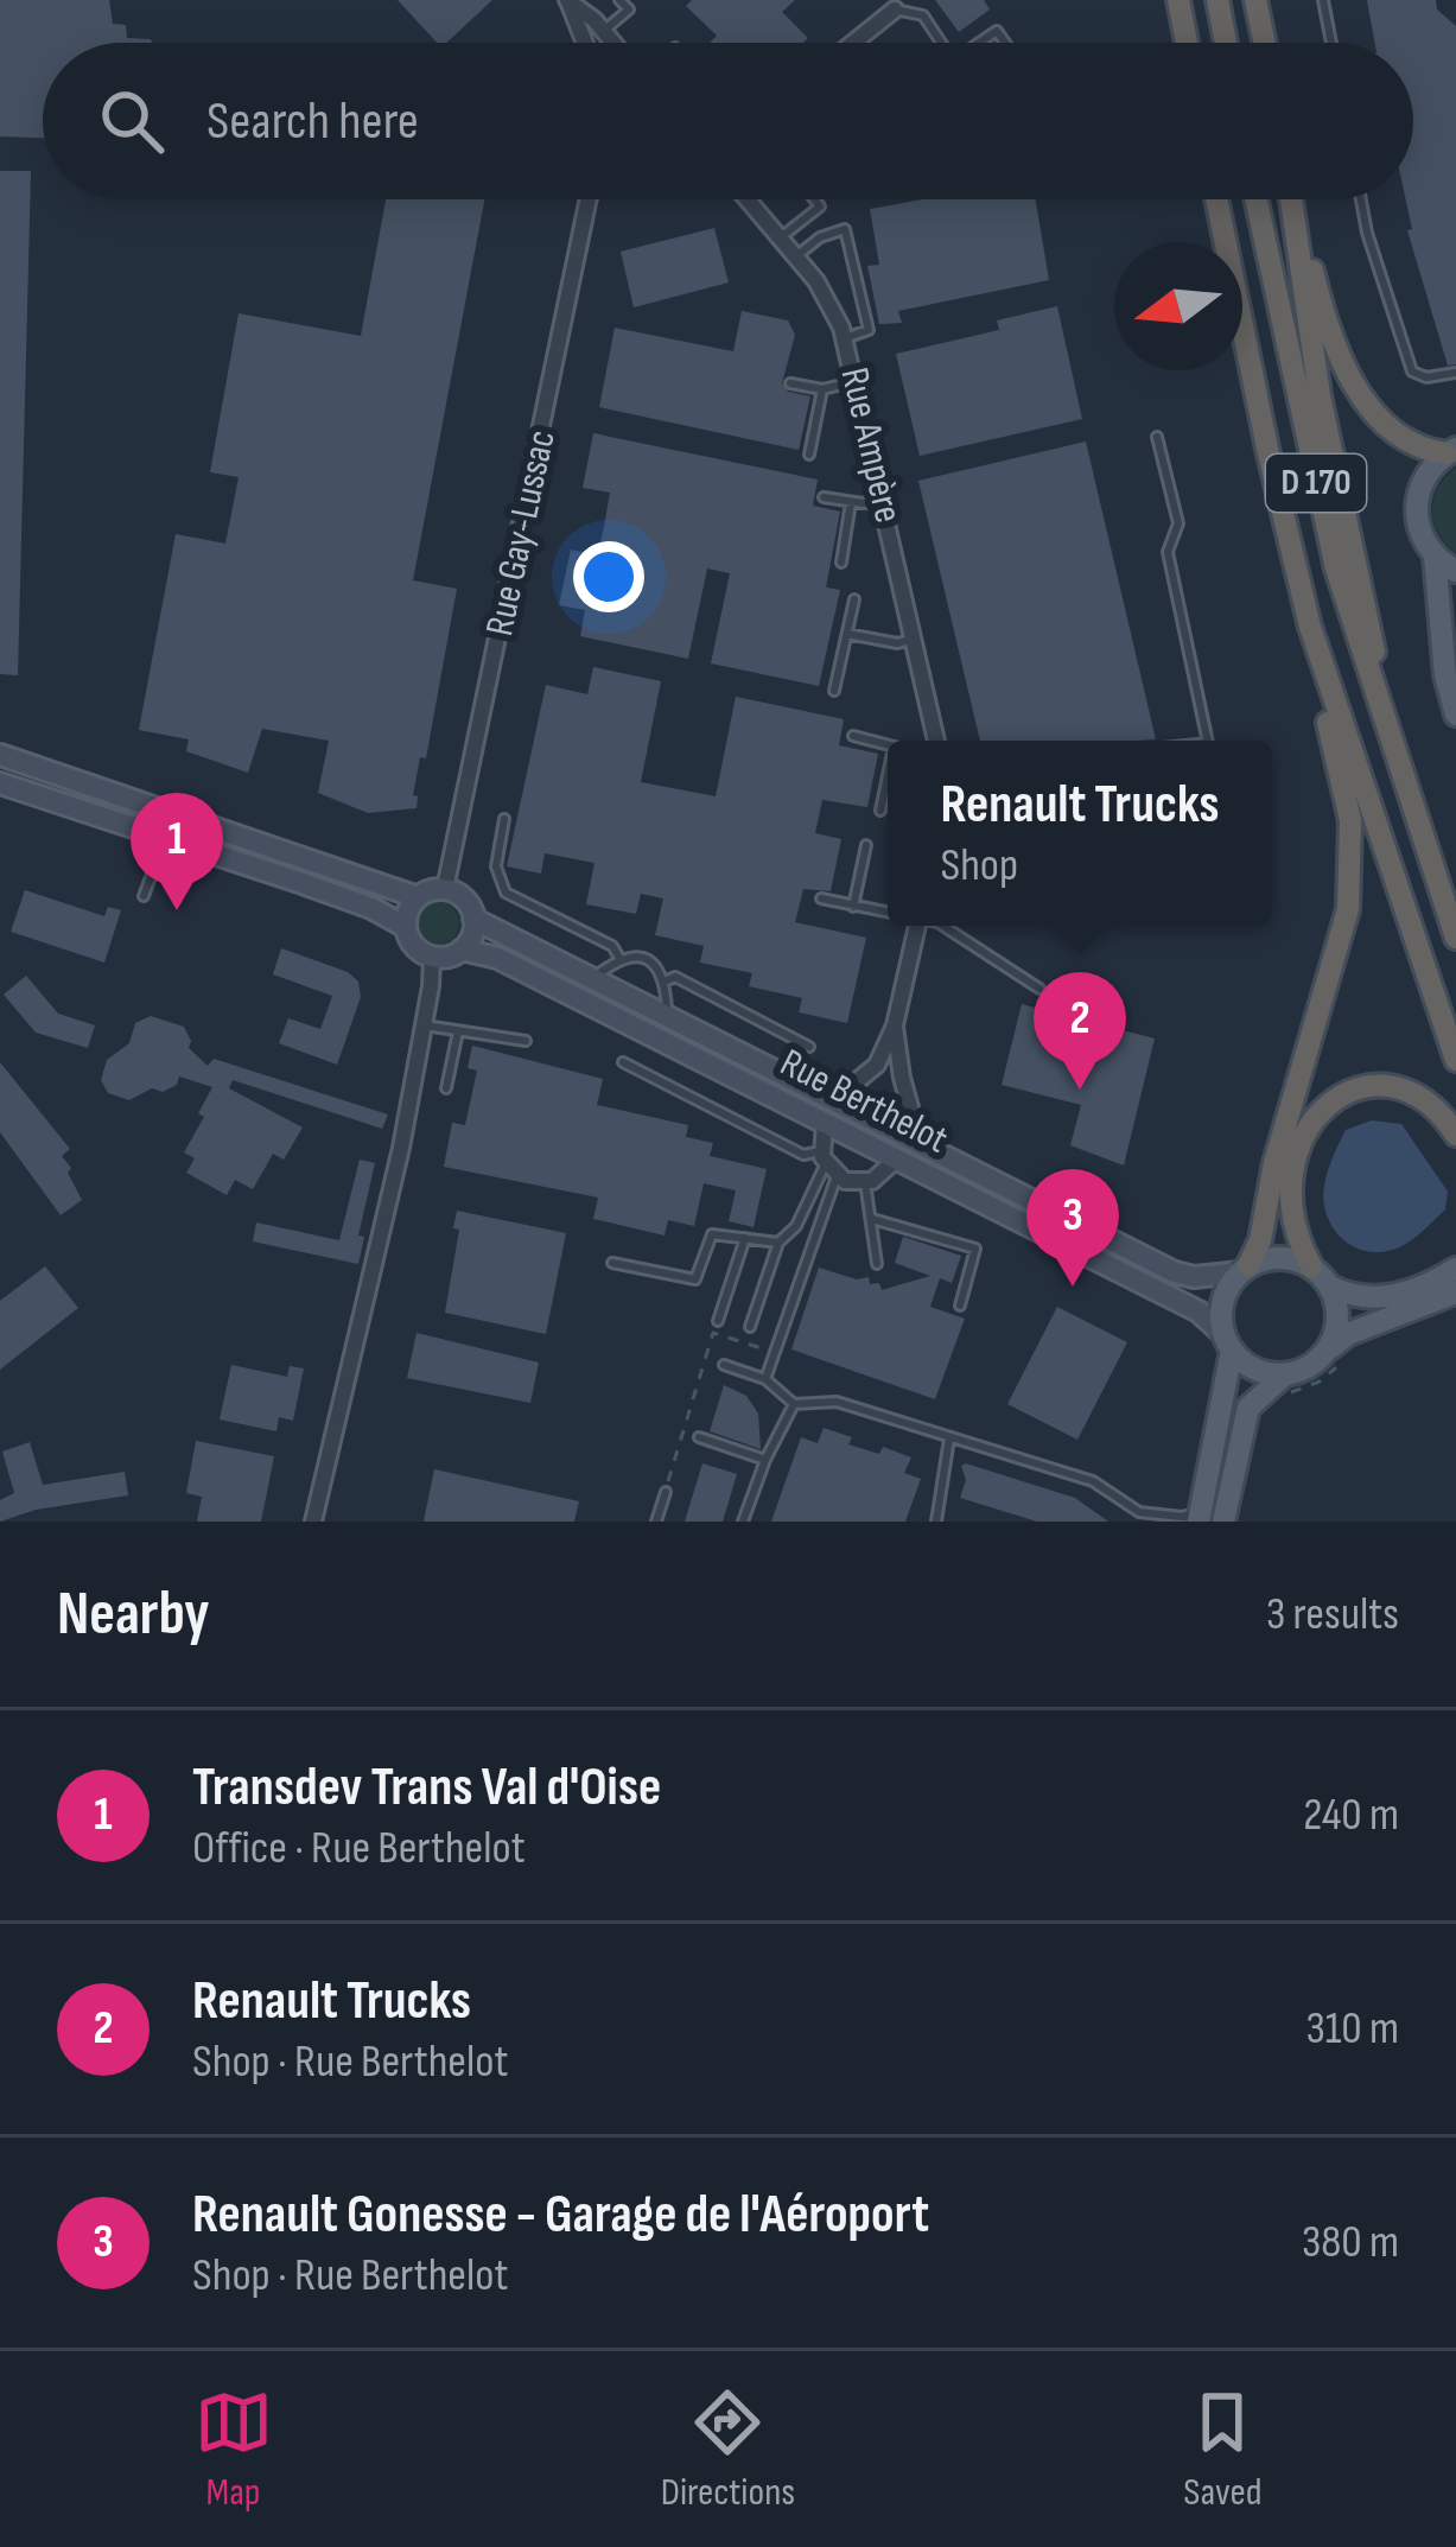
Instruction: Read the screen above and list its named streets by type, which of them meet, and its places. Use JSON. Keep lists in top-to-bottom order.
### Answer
{
  "streets": {
    "highway": ["D 170"],
    "main road": ["Rue Berthelot"],
    "street": ["Rue Ampère", "Rue Gay-Lussac"]
  },
  "crossings": [
    ["Rue Gay-Lussac", "Rue Berthelot"]
  ],
  "north": "left",
  "page": {
    "search": "Search here",
    "popup": ["Renault Trucks", "Shop"],
    "pins": ["1", "2", "3"],
    "heading": ["Nearby", "3 results"],
    "list": [
      {
        "mark": "1",
        "name": "Transdev Trans Val d'Oise",
        "note": "Office · Rue Berthelot",
        "value": "240 m"
      },
      {
        "mark": "2",
        "name": "Renault Trucks",
        "note": "Shop · Rue Berthelot",
        "value": "310 m"
      },
      {
        "mark": "3",
        "name": "Renault Gonesse - Garage de l'Aéroport",
        "note": "Shop · Rue Berthelot",
        "value": "380 m"
      }
    ],
    "nav": ["Map", "Directions", "Saved"]
  }
}
